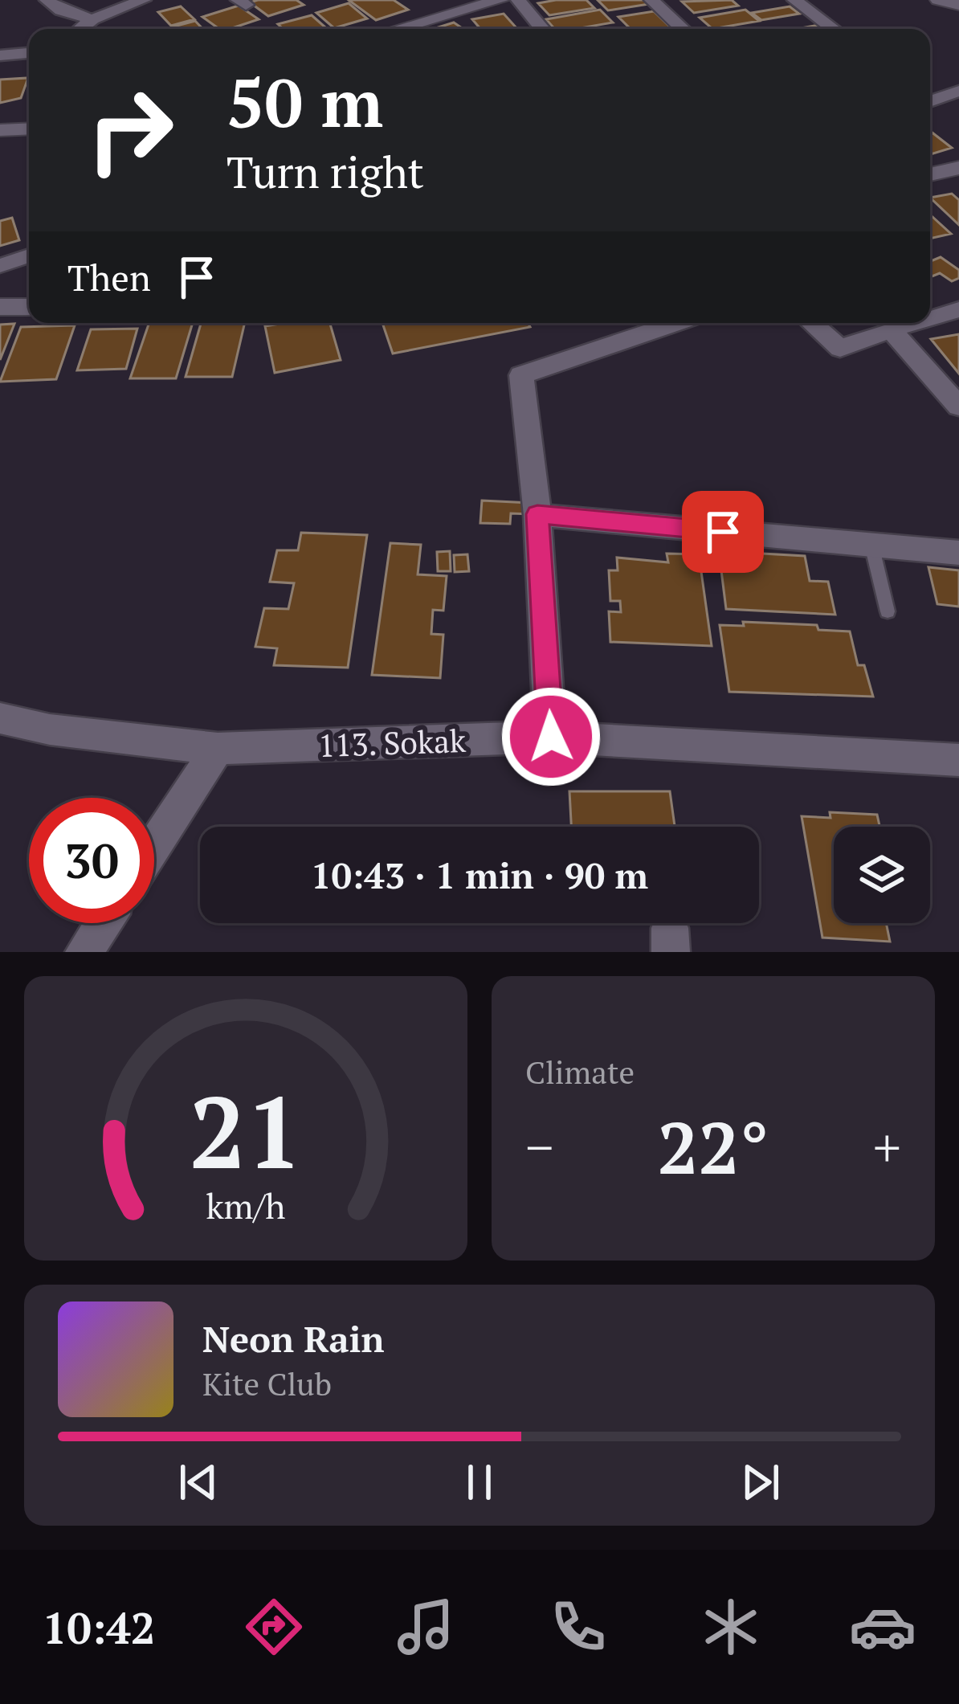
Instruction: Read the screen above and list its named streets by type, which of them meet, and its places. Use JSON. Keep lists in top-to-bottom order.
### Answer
{
  "streets": {
    "street": ["113. Sokak"]
  },
  "page": {
    "turn": ["50 m", "Turn right"],
    "then": "Then",
    "limit": "30",
    "trip": "10:43 · 1 min · 90 m",
    "tile": "Climate",
    "heat": ["−", "22°", "+"],
    "song": ["Neon Rain", "Kite Club"],
    "tabs": "10:42",
    "gauge": ["21", "km/h"]
  }
}
